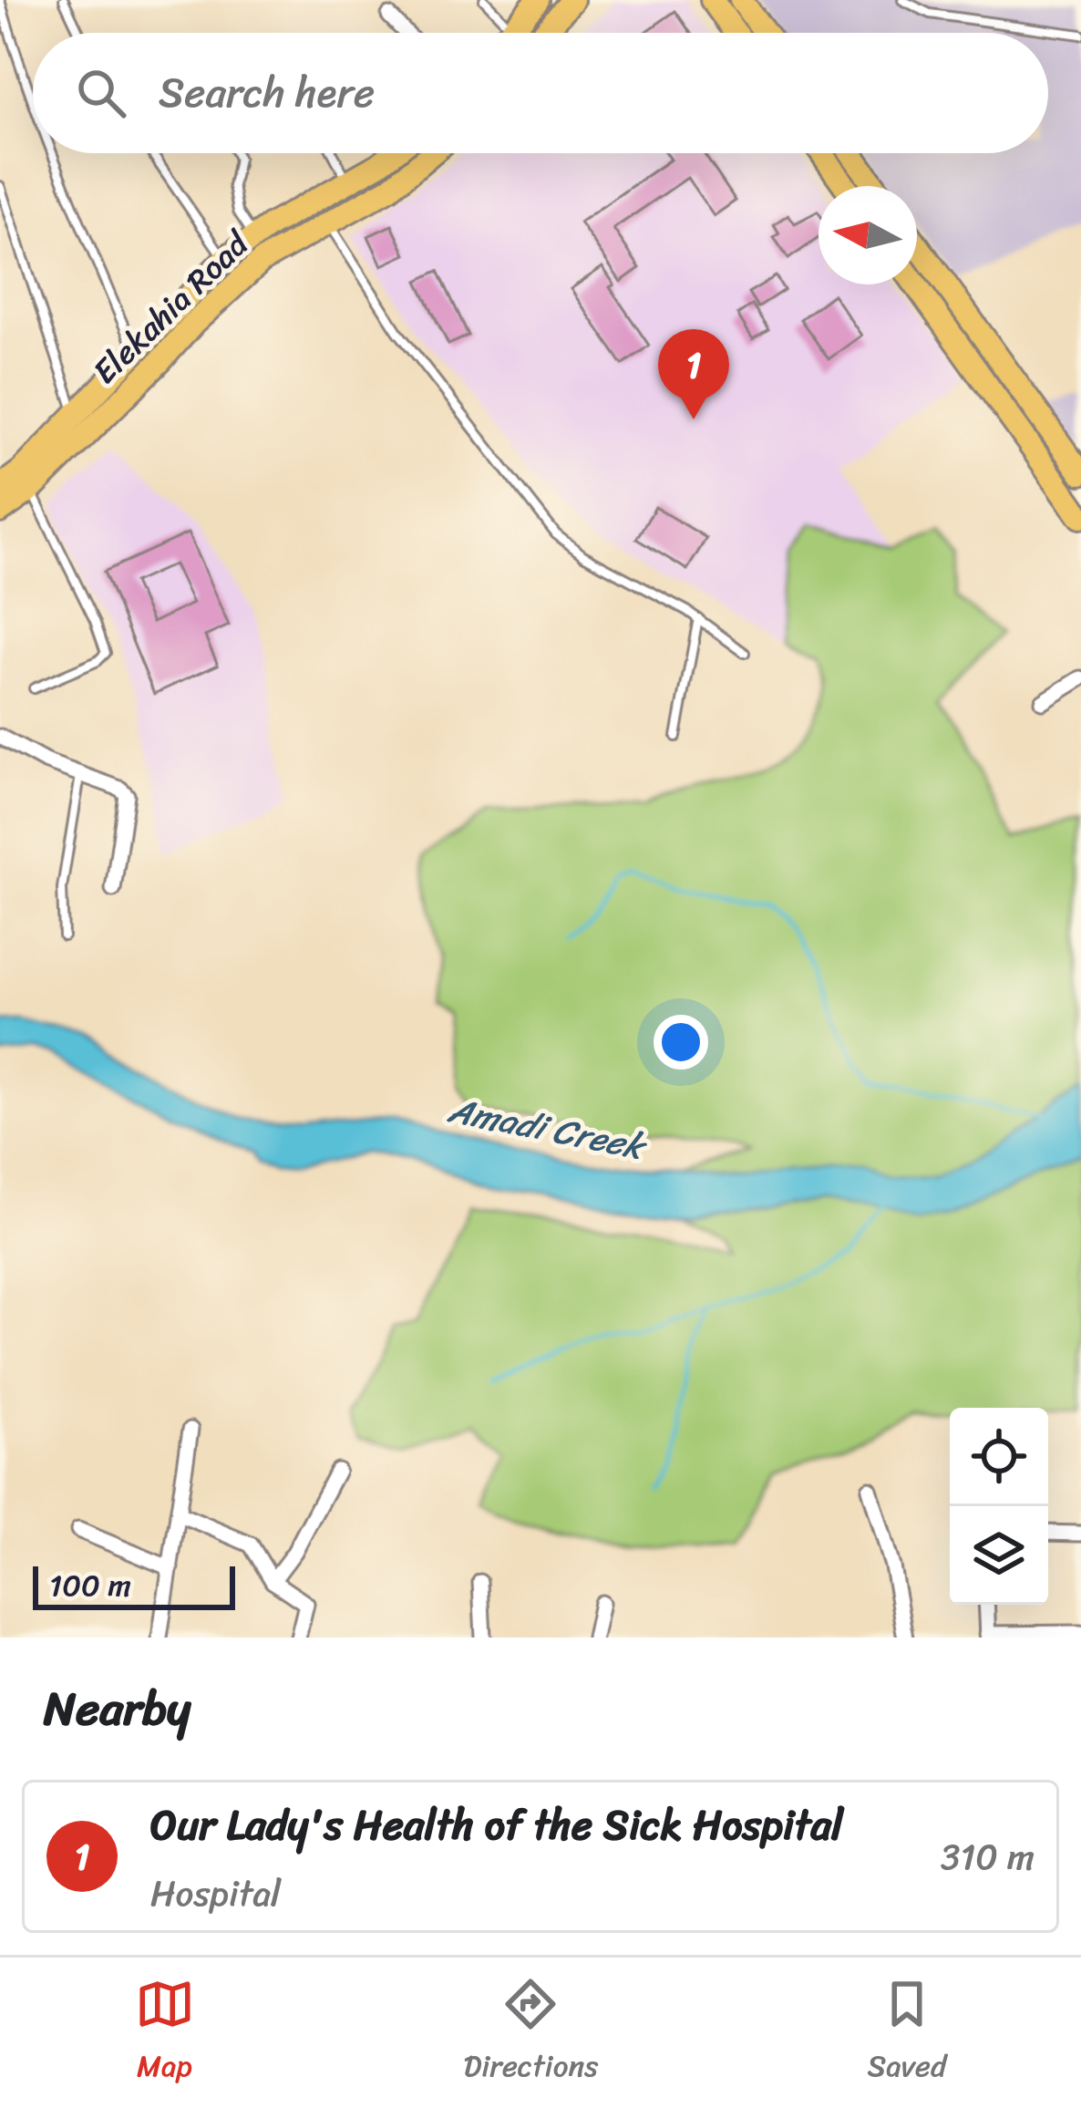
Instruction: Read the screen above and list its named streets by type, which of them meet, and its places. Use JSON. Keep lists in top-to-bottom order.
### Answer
{
  "streets": {
    "main road": ["Elekahia Road"]
  },
  "water": ["Amadi Creek"],
  "scale_bar": "100 m",
  "north": "left",
  "page": {
    "search": "Search here",
    "pins": "1",
    "scale": "100 m",
    "heading": "Nearby",
    "list": [
      {
        "mark": "1",
        "name": "Our Lady's Health of the Sick Hospital",
        "note": "Hospital",
        "value": "310 m"
      }
    ],
    "nav": ["Map", "Directions", "Saved"]
  }
}
